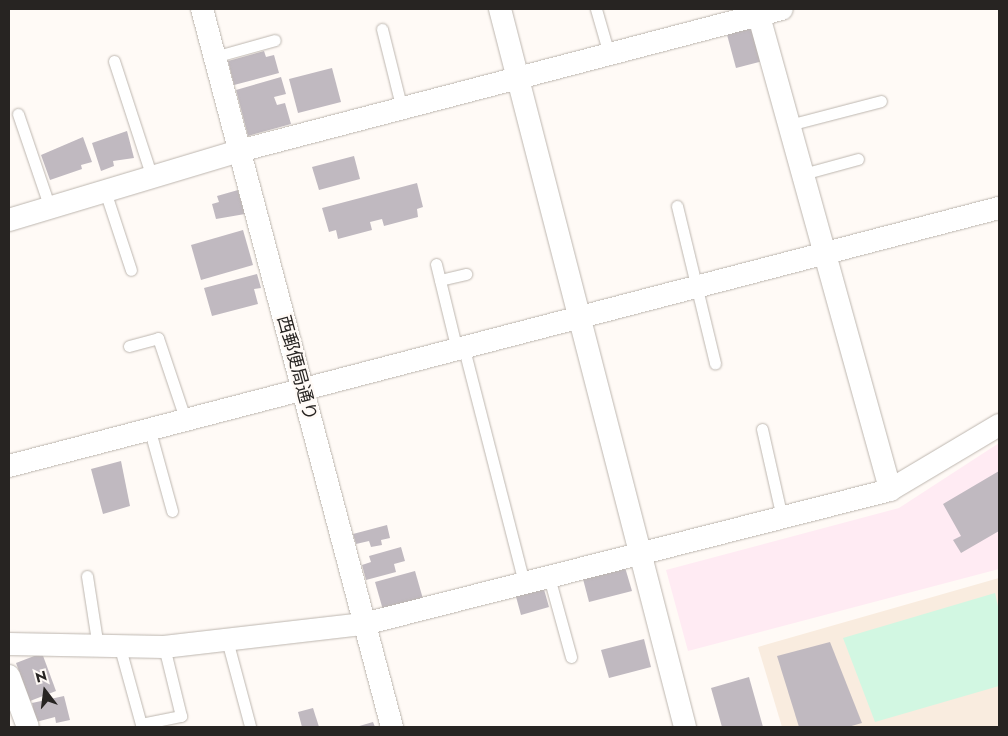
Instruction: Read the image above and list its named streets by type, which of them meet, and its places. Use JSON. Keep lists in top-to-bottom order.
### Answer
{
  "streets": {
    "street": ["西郵便局通り"]
  },
  "north": "top"
}
